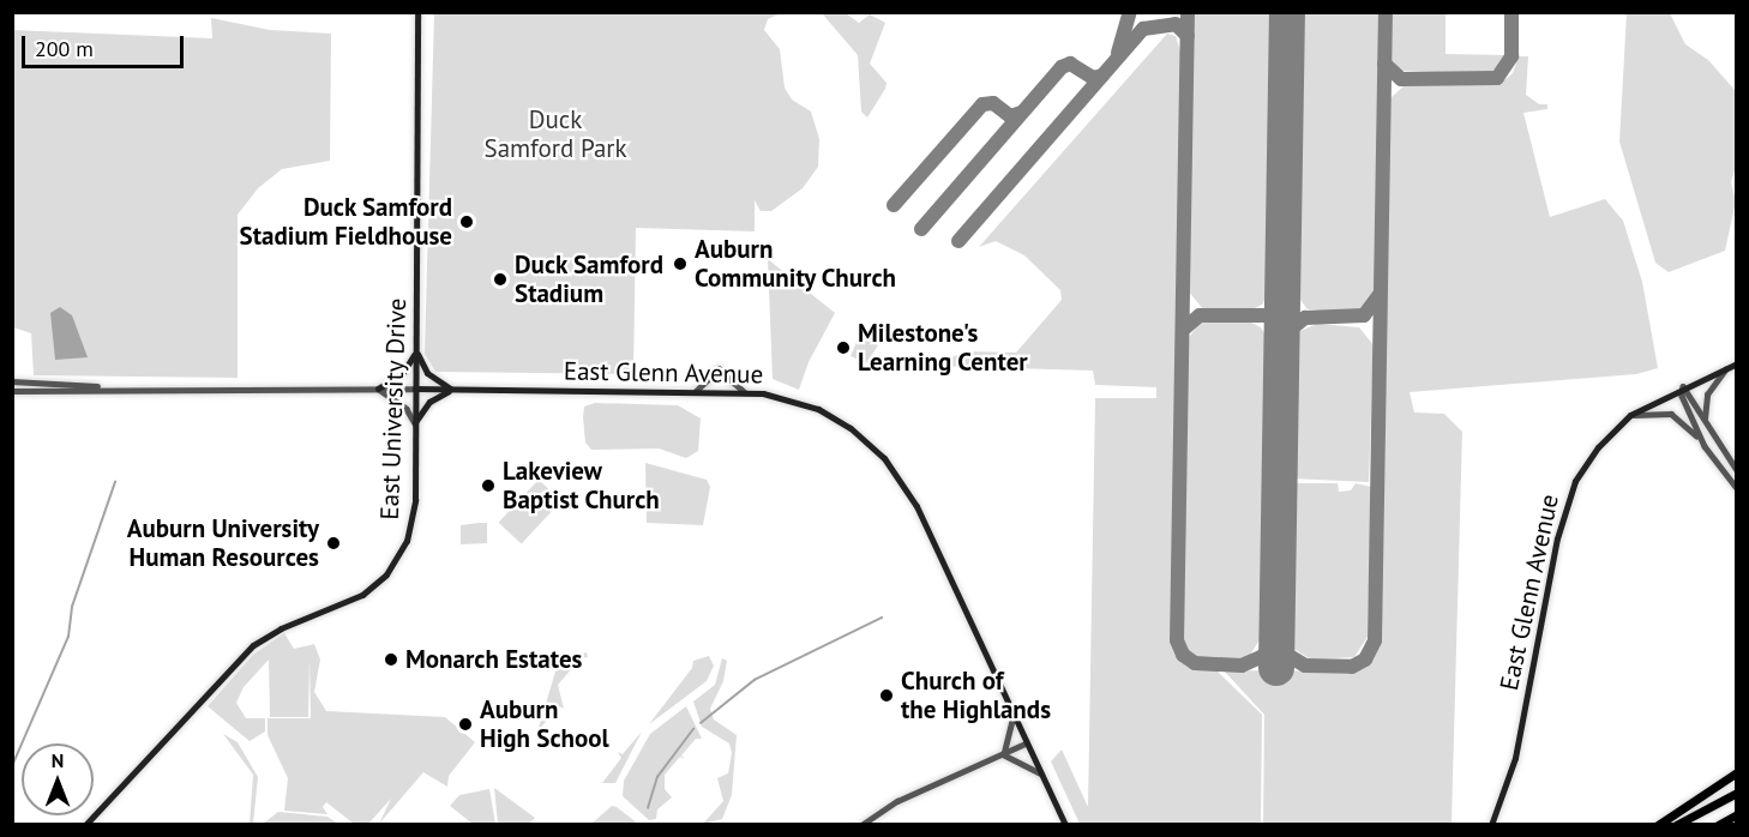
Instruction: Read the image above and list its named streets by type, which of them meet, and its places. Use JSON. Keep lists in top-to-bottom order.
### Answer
{
  "streets": {
    "main road": ["East Glenn Avenue", "East University Drive"]
  },
  "crossings": [
    ["East Glenn Avenue", "East University Drive"]
  ],
  "parks": ["Duck Samford Park"],
  "places": [
    "Duck Samford Stadium Fieldhouse",
    "Auburn Community Church",
    "Duck Samford Stadium",
    "Milestone's Learning Center",
    "Lakeview Baptist Church",
    "Auburn University Human Resources",
    "Monarch Estates",
    "Church of the Highlands",
    "Auburn High School"
  ],
  "scale_bar": "200 m",
  "north": "top"
}
